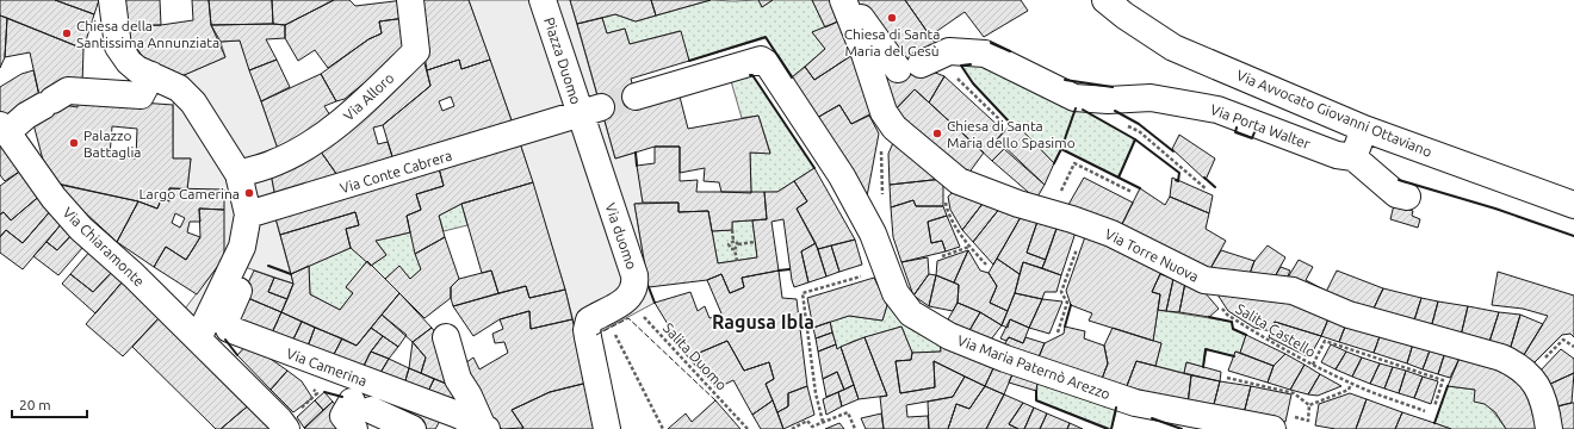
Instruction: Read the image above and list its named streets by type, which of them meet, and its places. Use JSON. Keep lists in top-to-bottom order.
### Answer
{
  "streets": {
    "street": [
      "Piazza Duomo",
      "Via Alloro",
      "Via Avvocato Giovanni Ottaviano",
      "Via Porta Walter",
      "Via Conte Cabrera",
      "Via duomo",
      "Via Chiaramonte",
      "Via Torre Nuova",
      "Via Camerina",
      "Via Maria Paternò Arezzo"
    ],
    "path": ["Salita Castello", "Salita Duomo"]
  },
  "crossings": [
    ["Piazza Duomo", "Via Conte Cabrera"],
    ["Piazza Duomo", "Via duomo"],
    ["Via duomo", "Salita Duomo"],
    ["Via Torre Nuova", "Salita Castello"]
  ],
  "districts": ["Ragusa Ibla"],
  "places": [
    "Chiesa di Santa Maria del Gesù",
    "Chiesa della Santissima Annunziata",
    "Chiesa di Santa Maria dello Spasimo",
    "Palazzo Battaglia",
    "Largo Camerina"
  ],
  "scale_bar": "20 m"
}
